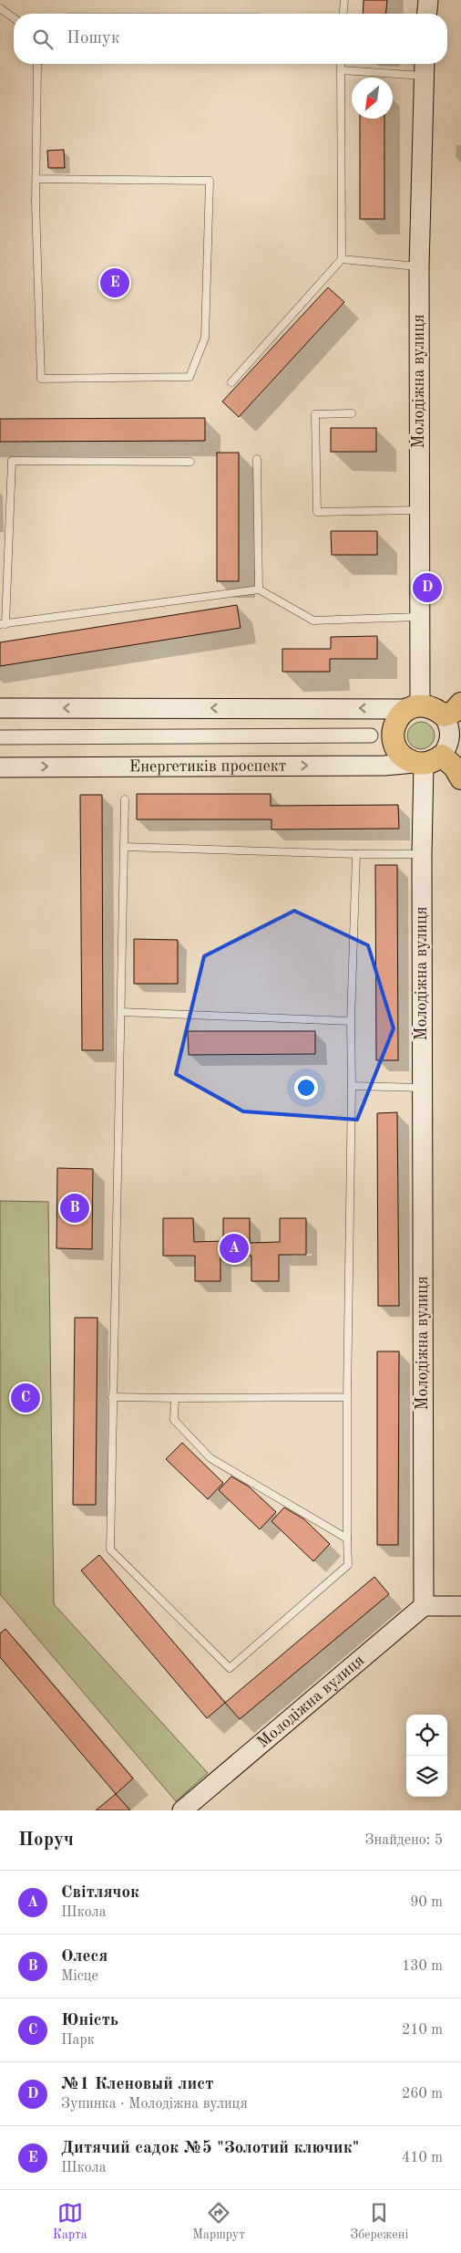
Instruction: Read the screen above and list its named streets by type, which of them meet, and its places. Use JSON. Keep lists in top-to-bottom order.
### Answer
{
  "streets": {
    "street": ["Молодіжна вулиця", "Енергетиків проспект"]
  },
  "crossings": [
    ["Молодіжна вулиця", "Енергетиків проспект"]
  ],
  "north": "bottom left",
  "page": {
    "search": "Пошук",
    "pins": [
      "E",
      "D",
      "B",
      "A",
      "C"
    ],
    "heading": ["Поруч", "Знайдено: 5"],
    "list": [
      {
        "mark": "A",
        "name": "Світлячок",
        "note": "Школа",
        "value": "90 m"
      },
      {
        "mark": "B",
        "name": "Олеся",
        "note": "Місце",
        "value": "130 m"
      },
      {
        "mark": "C",
        "name": "Юність",
        "note": "Парк",
        "value": "210 m"
      },
      {
        "mark": "D",
        "name": "№1 Кленовый лист",
        "note": "Зупинка · Молодіжна вулиця",
        "value": "260 m"
      },
      {
        "mark": "E",
        "name": "Дитячий садок №5 \"Золотий ключик\"",
        "note": "Школа",
        "value": "410 m"
      }
    ],
    "nav": ["Карта", "Маршрут", "Збережені"]
  }
}
